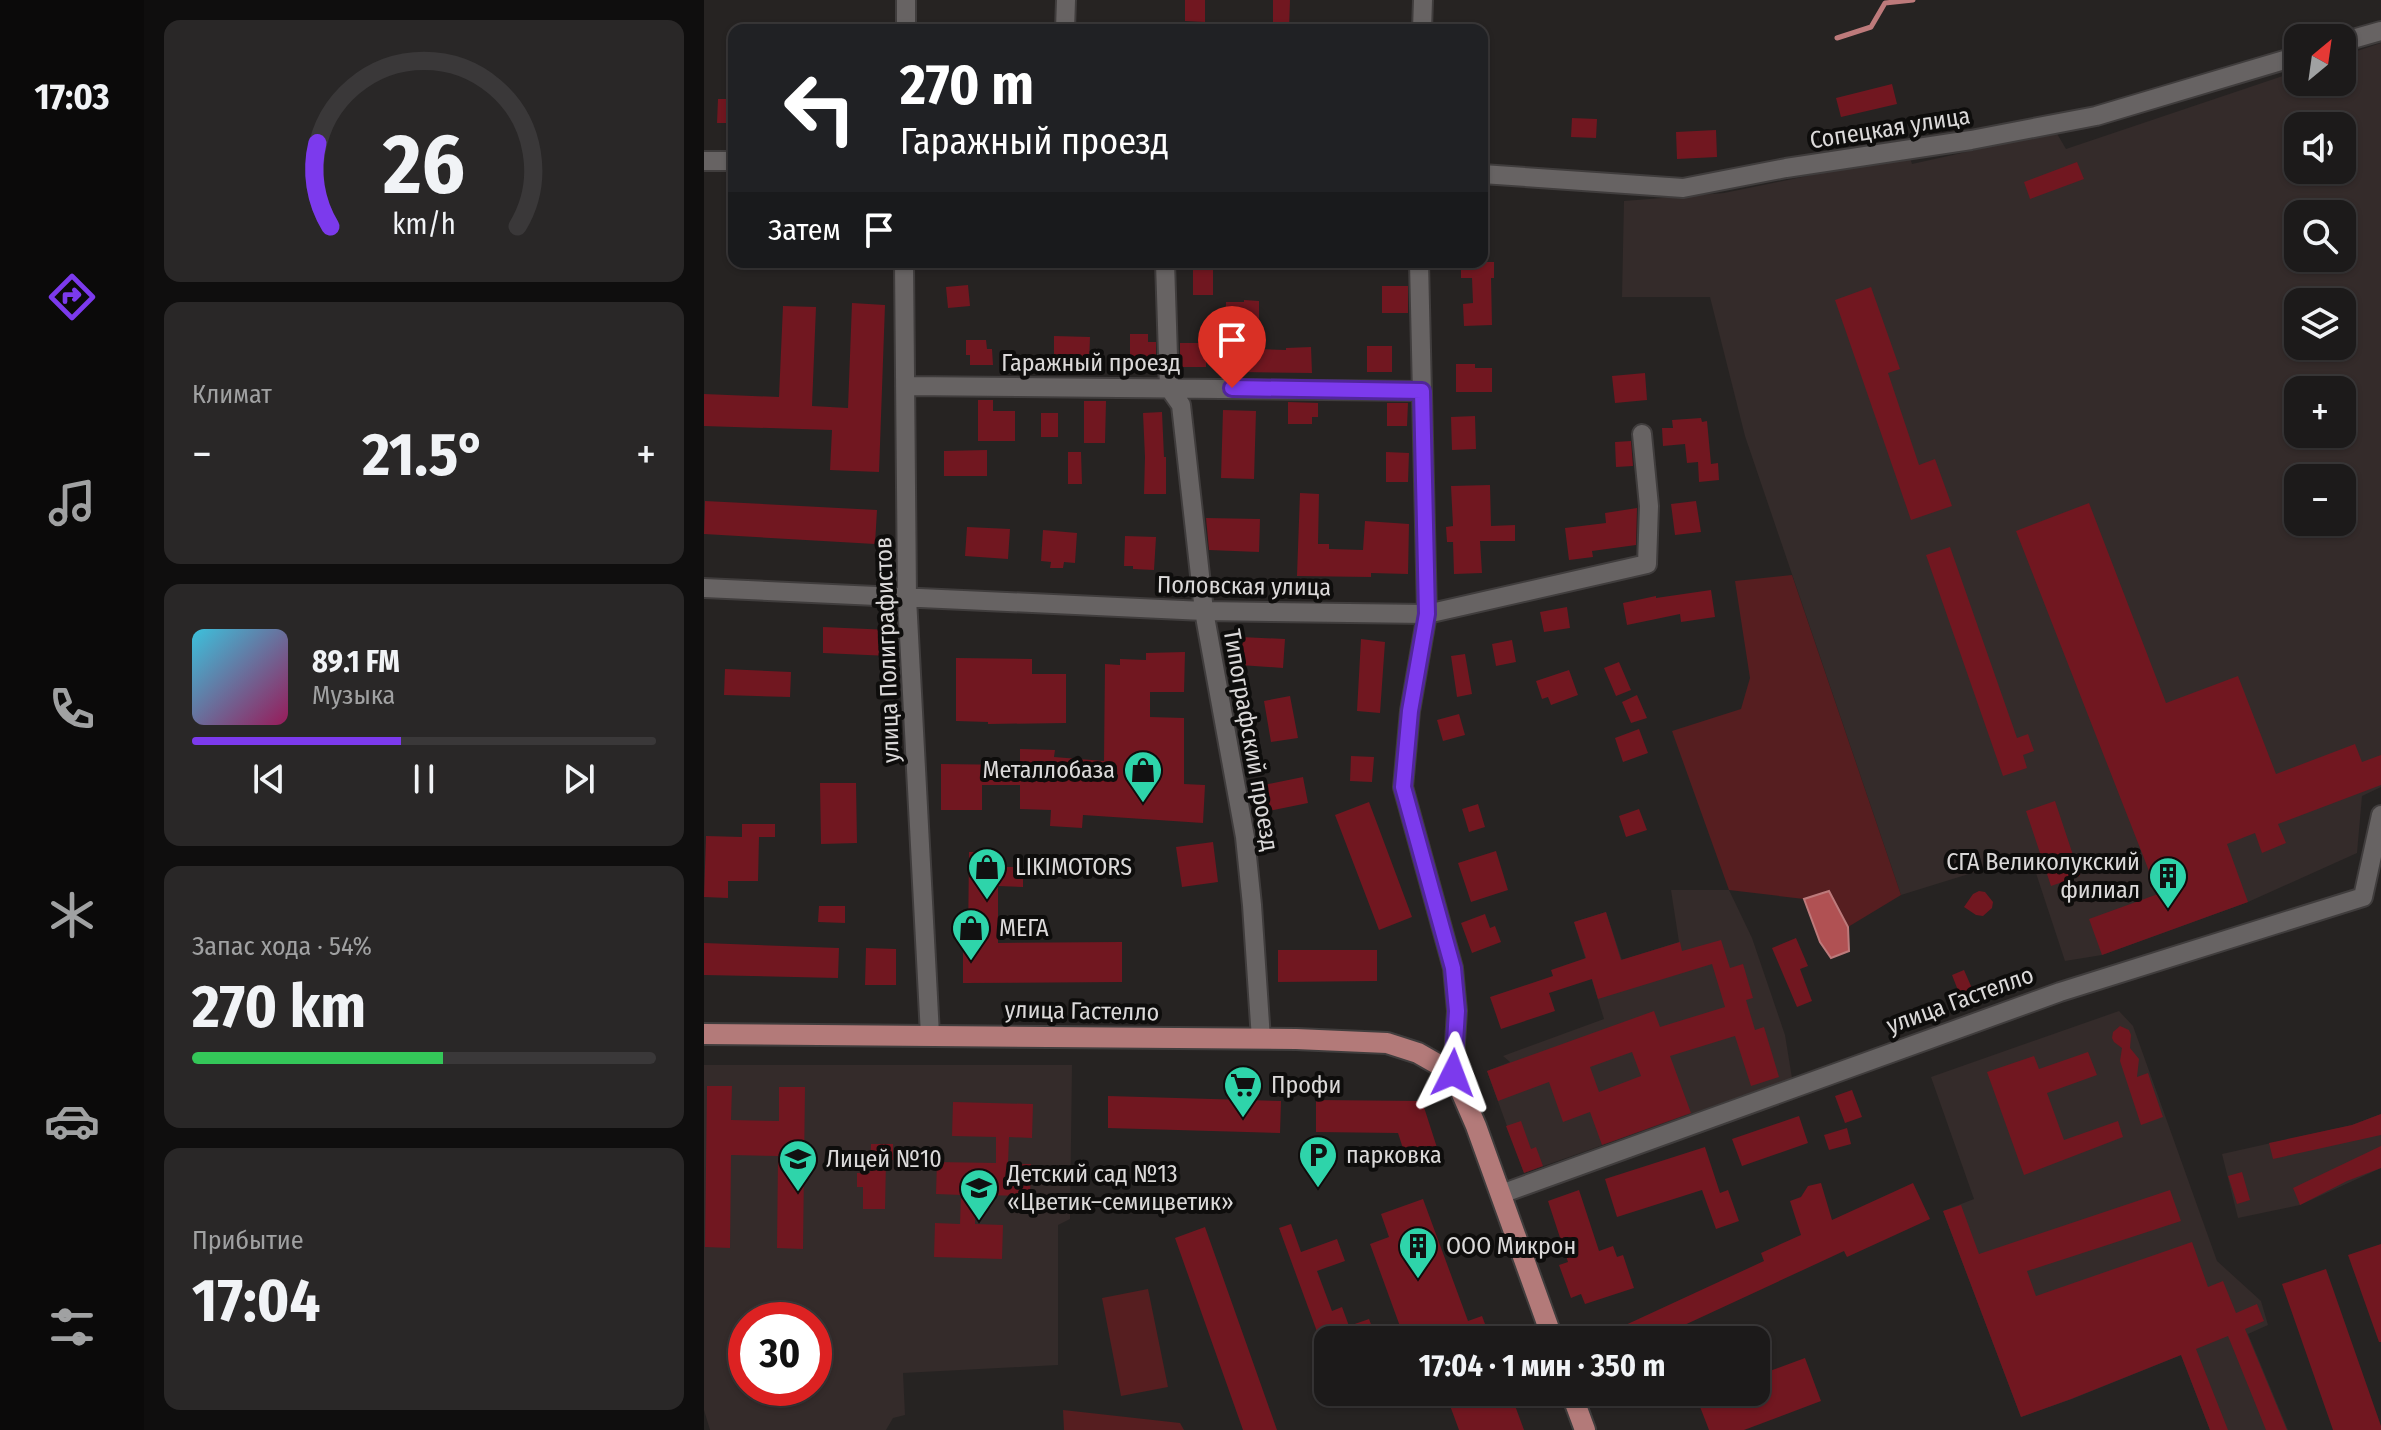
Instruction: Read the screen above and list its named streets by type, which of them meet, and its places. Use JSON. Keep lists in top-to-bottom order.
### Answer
{
  "streets": {
    "main road": ["улица Гастелло"],
    "street": [
      "Сопецкая улица",
      "Гаражный проезд",
      "Половская улица",
      "улица Полиграфистов",
      "Типографский проезд"
    ]
  },
  "crossings": [
    ["Гаражный проезд", "улица Полиграфистов"],
    ["Гаражный проезд", "Типографский проезд"],
    ["Половская улица", "улица Полиграфистов"],
    ["Половская улица", "Типографский проезд"],
    ["улица Полиграфистов", "улица Гастелло"],
    ["Типографский проезд", "улица Гастелло"]
  ],
  "places": {
    "shop": ["Металлобаза", "LIKIMOTORS", "МЕГА"],
    "building": ["СГА Великолукский филиал", "ООО Микрон"],
    "supermarket": ["Профи"],
    "parking": ["парковка"],
    "school or university": ["Лицей №10", "Детский сад №13 «Цветик–семицветик»"]
  },
  "north": "top right",
  "page": {
    "tabs": "17:03",
    "map_buttons": ["+", "−"],
    "turn": ["270 m", "Гаражный проезд"],
    "then": "Затем",
    "tile": [
      "Климат",
      ["Запас хода · 54%", "270 km"],
      ["Прибытие", "17:04"]
    ],
    "heat": ["−", "21.5°", "+"],
    "song": ["89.1 FM", "Музыка"],
    "limit": "30",
    "trip": "17:04 · 1 мин · 350 m",
    "gauge": ["26", "km/h"]
  }
}
